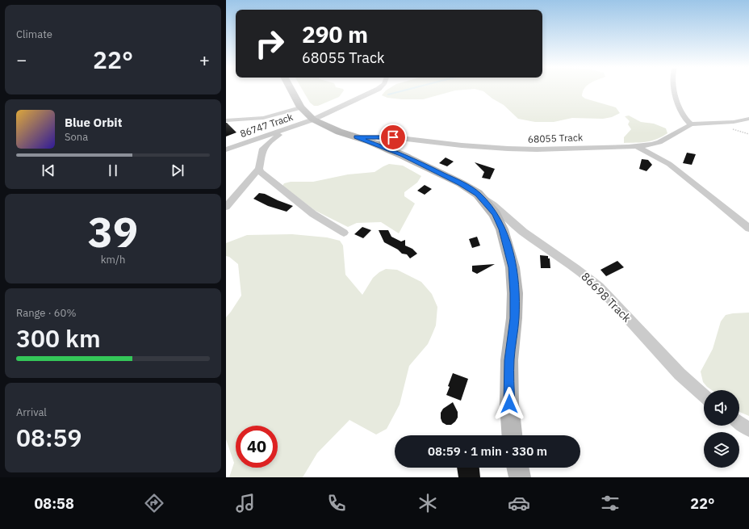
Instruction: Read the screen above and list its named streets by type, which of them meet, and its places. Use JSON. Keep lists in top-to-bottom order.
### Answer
{
  "streets": {
    "street": ["86747 Track", "68055 Track", "86698 Track"]
  },
  "page": {
    "tile": [
      "Climate",
      ["39", "km/h"],
      ["Range · 60%", "300 km"],
      ["Arrival", "08:59"]
    ],
    "turn": ["290 m", "68055 Track"],
    "heat": ["−", "22°", "+"],
    "song": ["Blue Orbit", "Sona"],
    "limit": "40",
    "trip": "08:59 · 1 min · 330 m",
    "tabs": ["08:58", "22°"]
  }
}
